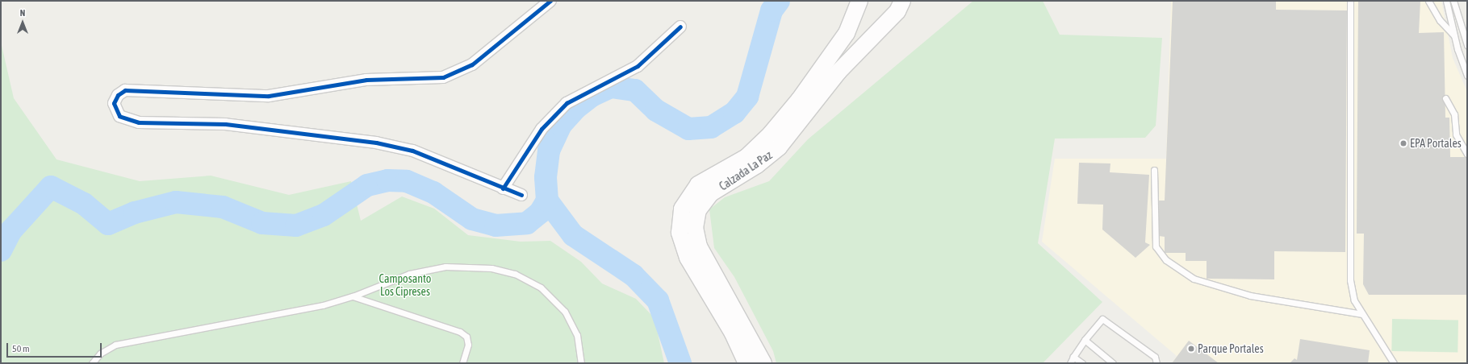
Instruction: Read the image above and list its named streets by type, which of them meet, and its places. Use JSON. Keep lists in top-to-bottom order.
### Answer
{
  "streets": {
    "main road": ["Calzada La Paz"]
  },
  "parks": ["Camposanto Los Cipreses"],
  "places": ["EPA Portales", "Parque Portales"],
  "scale_bar": "50 m",
  "north": "top"
}
